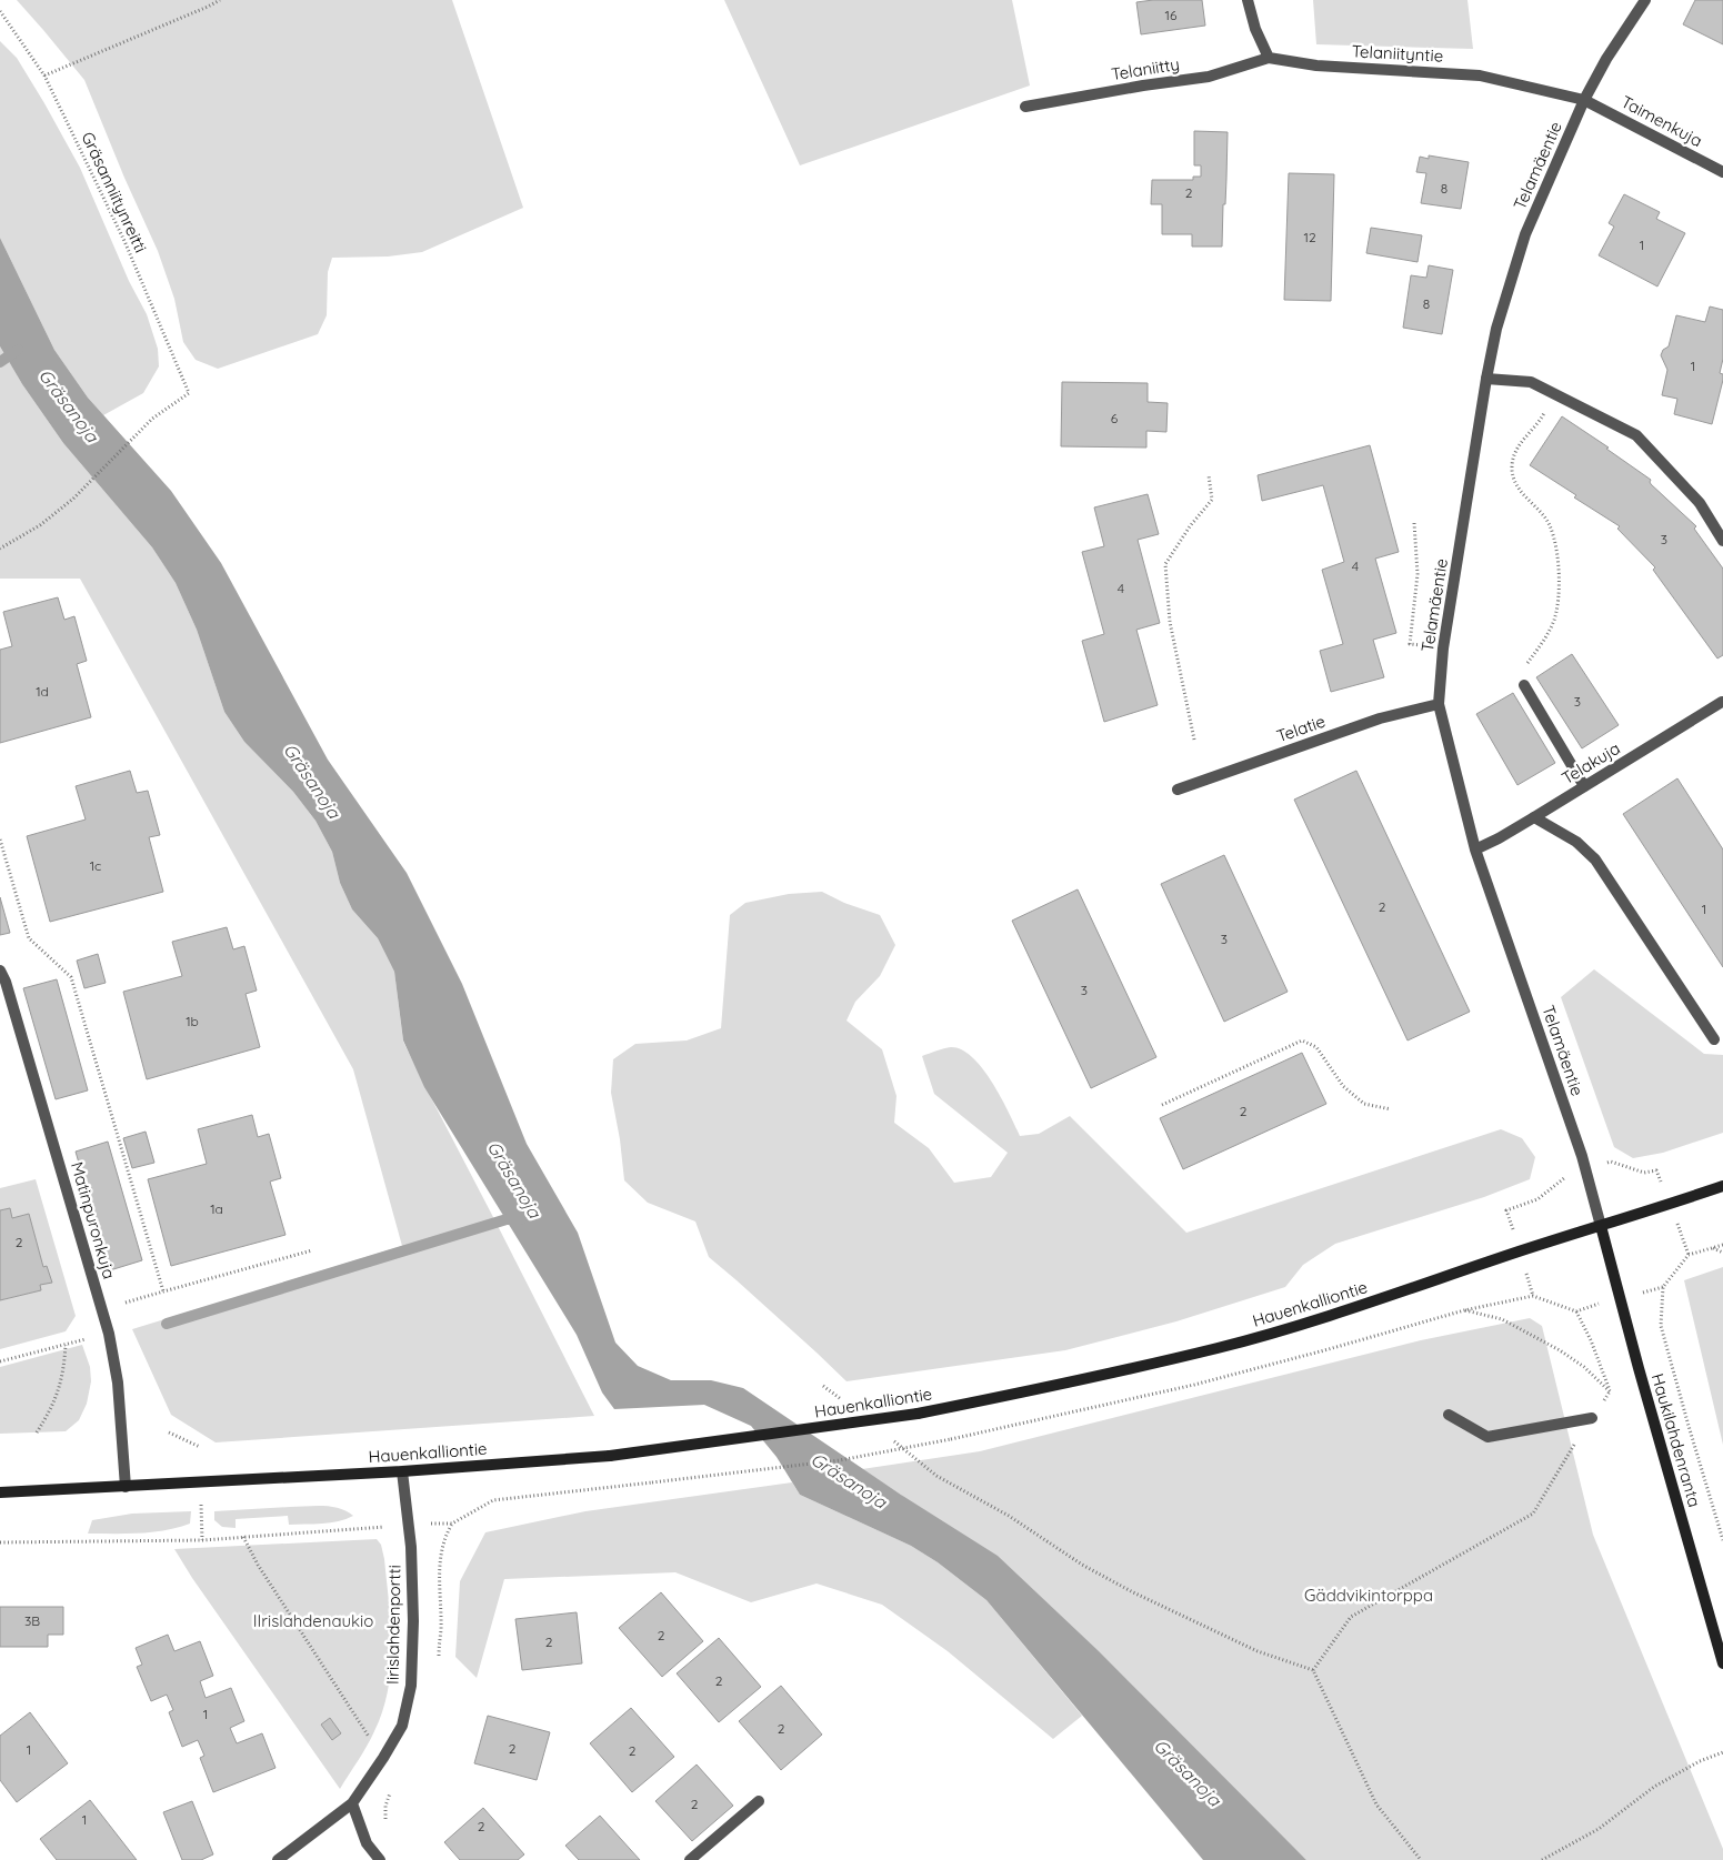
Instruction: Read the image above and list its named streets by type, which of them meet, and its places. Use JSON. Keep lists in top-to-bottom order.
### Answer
{
  "streets": {
    "main road": ["Hauenkalliontie", "Haukilahdenranta"],
    "street": [
      "Telaniityntie",
      "Telaniitty",
      "Taimenkuja",
      "Telamäentie",
      "Telatie",
      "Telakuja",
      "Matinpuronkuja",
      "Iirislahdenportti"
    ],
    "path": ["Gräsanniitynreitti"]
  },
  "crossings": [
    ["Telaniityntie", "Telaniitty"],
    ["Telaniityntie", "Taimenkuja"],
    ["Telaniityntie", "Telamäentie"],
    ["Taimenkuja", "Telamäentie"],
    ["Telamäentie", "Telatie"],
    ["Telamäentie", "Telakuja"],
    ["Telamäentie", "Hauenkalliontie"],
    ["Telamäentie", "Haukilahdenranta"],
    ["Matinpuronkuja", "Hauenkalliontie"],
    ["Hauenkalliontie", "Haukilahdenranta"],
    ["Hauenkalliontie", "Iirislahdenportti"]
  ],
  "water": ["Gräsanoja"],
  "parks": ["Gäddvikintorppa", "IIrislahdenaukio"],
  "house_numbers": [
    "16",
    "8",
    "2",
    "12",
    "1",
    "8",
    "1",
    "6",
    "3",
    "4",
    "4",
    "1d",
    "3",
    "1c",
    "2",
    "1",
    "3",
    "3",
    "1b",
    "2",
    "1a",
    "2",
    "3B",
    "2",
    "2",
    "2",
    "1",
    "2",
    "2",
    "1",
    "2",
    "2",
    "1",
    "2"
  ]
}
